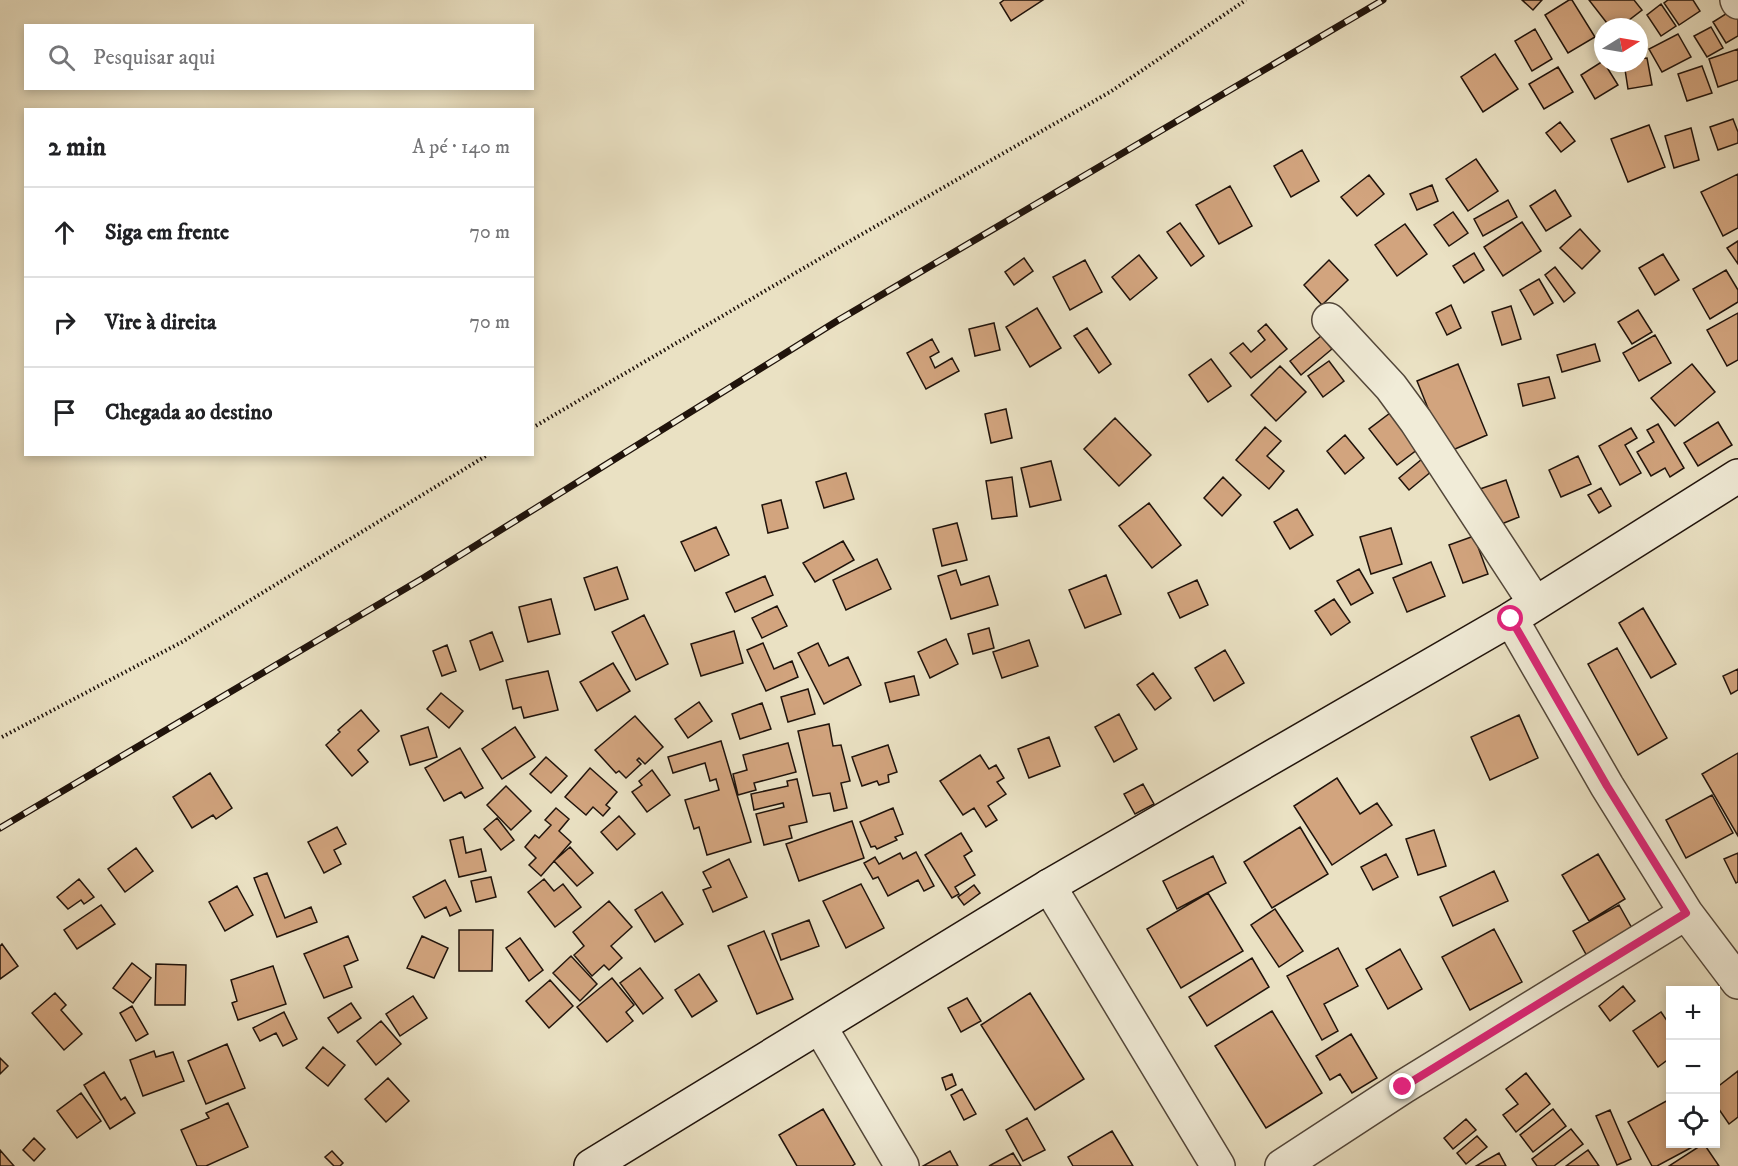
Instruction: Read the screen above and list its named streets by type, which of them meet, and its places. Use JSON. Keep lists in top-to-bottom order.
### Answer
{
  "north": "right",
  "page": {
    "search": "Pesquisar aqui",
    "heading": ["2 min", "A pé · 140 m"],
    "list": [
      ["Siga em frente", "70 m"],
      ["Vire à direita", "70 m"],
      "Chegada ao destino"
    ],
    "map_buttons": ["+", "−"]
  }
}
